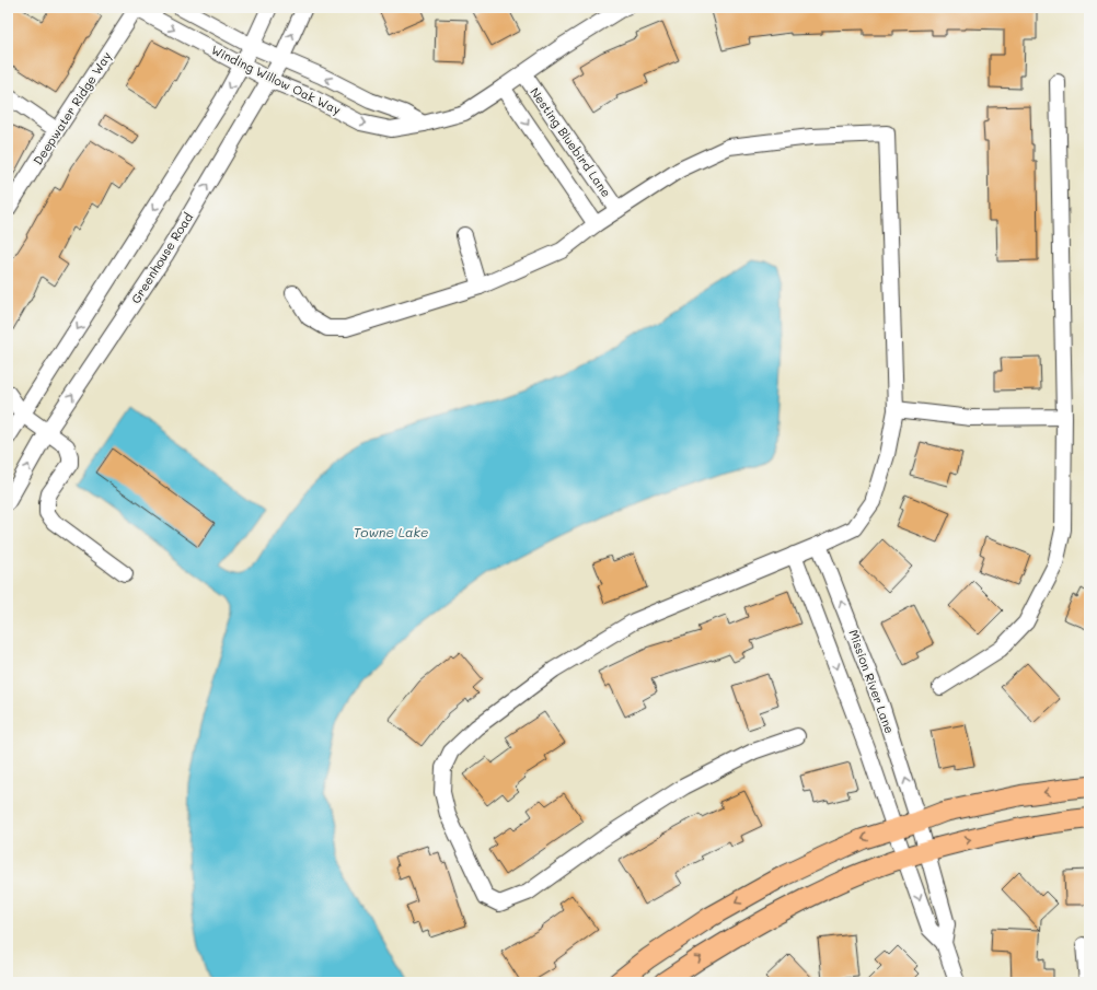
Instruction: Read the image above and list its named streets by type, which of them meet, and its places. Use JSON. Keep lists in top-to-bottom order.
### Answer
{
  "streets": {
    "street": [
      "Winding Willow Oak Way",
      "Deepwater Ridge Way",
      "Nesting Bluebird Lane",
      "Greenhouse Road",
      "Mission River Lane"
    ]
  },
  "crossings": [
    ["Winding Willow Oak Way", "Deepwater Ridge Way"],
    ["Winding Willow Oak Way", "Nesting Bluebird Lane"],
    ["Winding Willow Oak Way", "Greenhouse Road"]
  ],
  "water": ["Towne Lake"]
}
